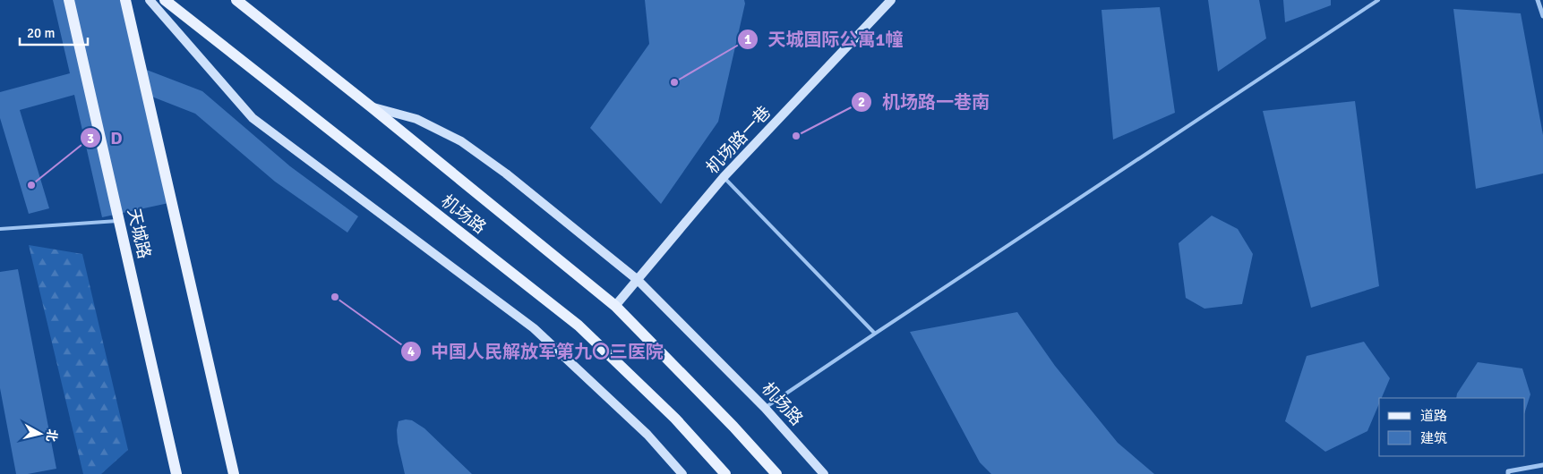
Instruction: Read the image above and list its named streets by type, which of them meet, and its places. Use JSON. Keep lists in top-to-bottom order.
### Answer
{
  "streets": {
    "main road": ["机场路一巷", "机场路", "天城路"]
  },
  "crossings": [
    ["机场路一巷", "机场路"]
  ],
  "places": [
    "天城国际公寓1幢",
    "机场路一巷南",
    "D",
    "中国人民解放军第九〇三医院"
  ],
  "legend": ["道路", "建筑"],
  "scale_bar": "20 m",
  "north": "right"
}
